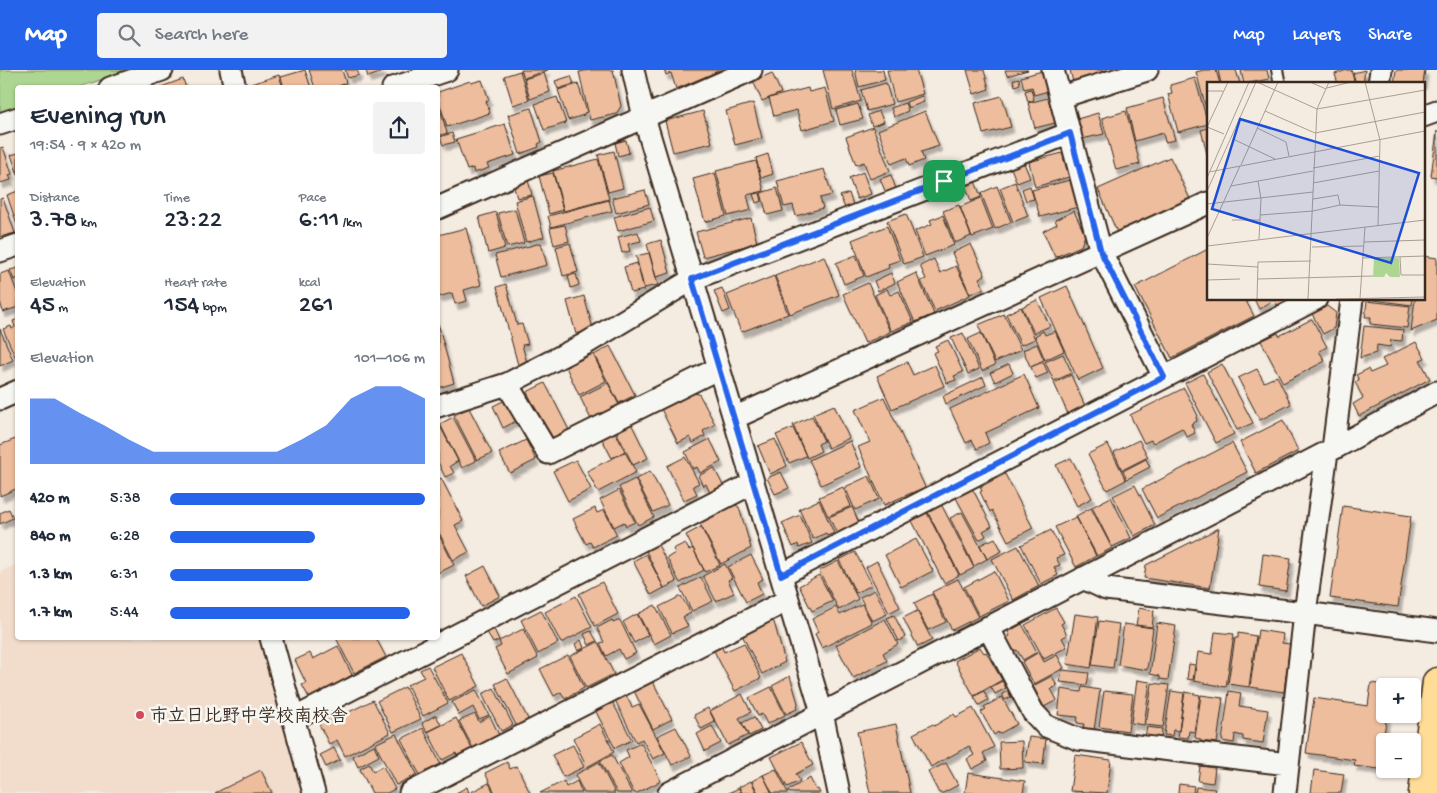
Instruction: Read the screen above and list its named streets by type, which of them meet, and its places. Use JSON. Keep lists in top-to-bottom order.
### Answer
{
  "places": ["市立日比野中学校南校舎"],
  "page": {
    "header": "Map",
    "search": "Search here",
    "nav": ["Map", "Layers", "Share"],
    "heading": ["Evening run", "19:54 · 9 × 420 m"],
    "stats": [
      ["Distance", "3.78 km"],
      ["Time", "23:22"],
      ["Pace", "6:11 /km"],
      ["Elevation", "45 m"],
      ["Heart rate", "154 bpm"],
      ["kcal", "261"]
    ],
    "chart": ["Elevation", "101–106 m"],
    "list": [
      {
        "name": "420 m",
        "note": "5:38"
      },
      {
        "name": "840 m",
        "note": "6:28"
      },
      {
        "name": "1.3 km",
        "note": "6:31"
      },
      {
        "name": "1.7 km",
        "note": "5:44"
      }
    ],
    "map_buttons": ["+", "−"]
  }
}
